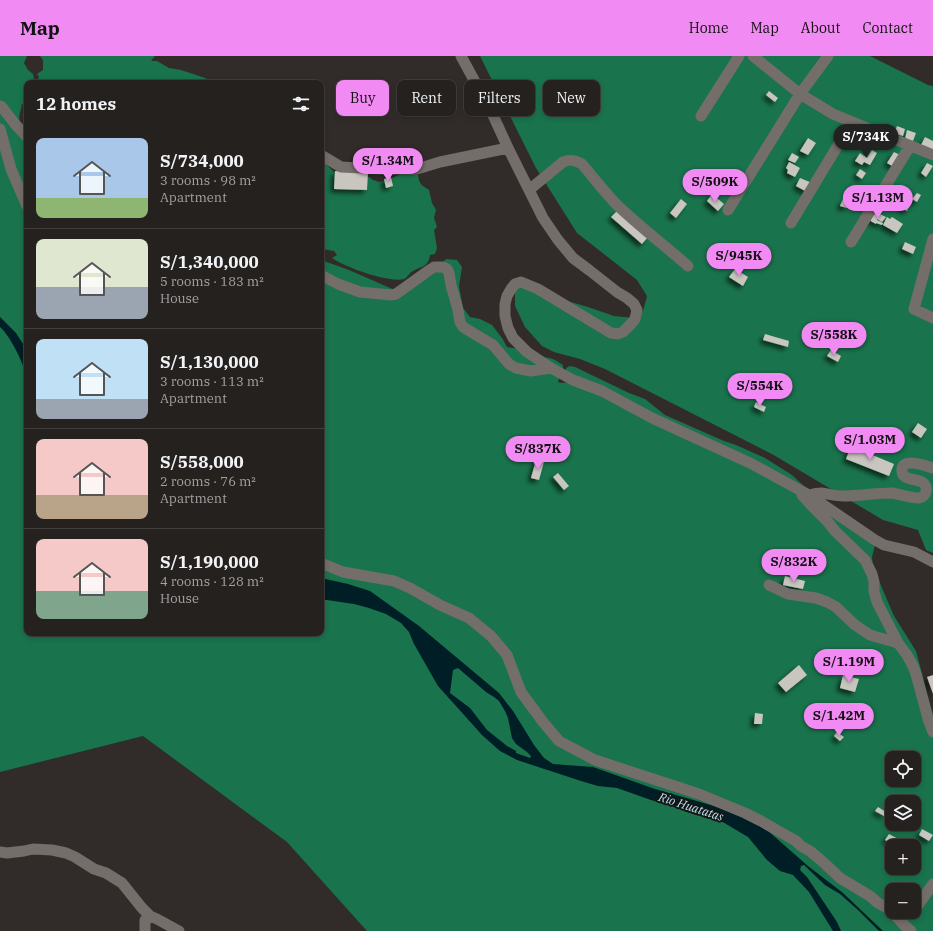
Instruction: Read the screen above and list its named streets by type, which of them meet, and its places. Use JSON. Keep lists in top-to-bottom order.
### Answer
{
  "water": ["Rio Huatatas"],
  "page": {
    "header": "Map",
    "nav": [
      "Home",
      "Map",
      "About",
      "Contact"
    ],
    "chip": [
      "Buy",
      "Rent",
      "Filters",
      "New"
    ],
    "heading": "12 homes",
    "price": [
      "S/734K",
      "S/1.34M",
      "S/509K",
      "S/1.13M",
      "S/945K",
      "S/558K",
      "S/554K",
      "S/1.03M",
      "S/837K",
      "S/832K",
      "S/1.19M",
      "S/1.42M"
    ],
    "list": [
      {
        "name": "S/734,000",
        "note": "3 rooms · 98 m² · Apartment"
      },
      {
        "name": "S/1,340,000",
        "note": "5 rooms · 183 m² · House"
      },
      {
        "name": "S/1,130,000",
        "note": "3 rooms · 113 m² · Apartment"
      },
      {
        "name": "S/558,000",
        "note": "2 rooms · 76 m² · Apartment"
      },
      {
        "name": "S/1,190,000",
        "note": "4 rooms · 128 m² · House"
      }
    ],
    "map_buttons": ["+", "−"]
  }
}
